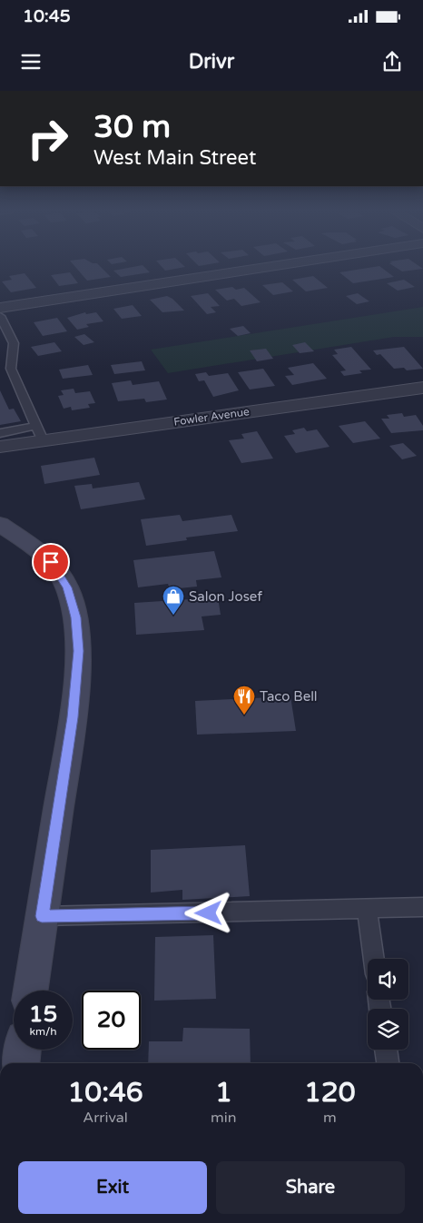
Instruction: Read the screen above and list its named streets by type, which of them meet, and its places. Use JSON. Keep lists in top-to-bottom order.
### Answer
{
  "streets": {
    "street": ["Fowler Avenue"]
  },
  "places": {
    "shop": ["Salon Josef"],
    "restaurant": ["Taco Bell"]
  },
  "page": {
    "status": "10:45",
    "header": "Drivr",
    "turn": ["30 m", "West Main Street"],
    "speed": "15 km/h",
    "limit": "20",
    "eta": [
      "10:46",
      "Arrival",
      "1",
      "min",
      "120",
      "m"
    ],
    "buttons": ["Exit", "Share"]
  }
}
